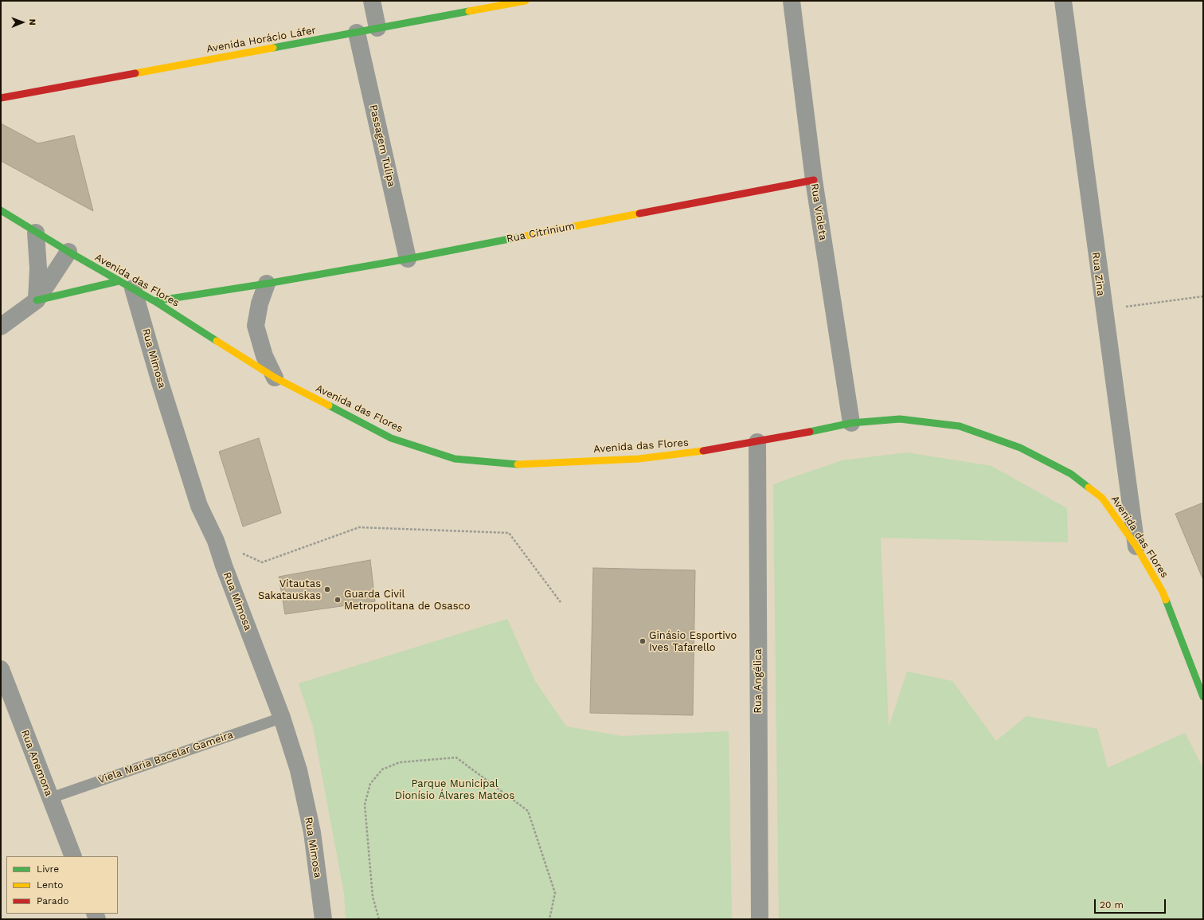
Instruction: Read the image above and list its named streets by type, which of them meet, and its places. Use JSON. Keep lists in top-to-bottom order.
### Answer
{
  "streets": {
    "main road": ["Avenida Horácio Láfer", "Rua Citrinium", "Avenida das Flores"],
    "street": [
      "Passagem Tulipa",
      "Rua Violeta",
      "Rua Zina",
      "Rua Mimosa",
      "Rua Angélica",
      "Rua Anemona"
    ],
    "lane": ["Viela Maria Bacelar Gameira"]
  },
  "crossings": [
    ["Avenida Horácio Láfer", "Passagem Tulipa"],
    ["Passagem Tulipa", "Rua Citrinium"],
    ["Rua Violeta", "Rua Citrinium"],
    ["Rua Violeta", "Avenida das Flores"],
    ["Rua Citrinium", "Avenida das Flores"],
    ["Rua Zina", "Avenida das Flores"],
    ["Avenida das Flores", "Rua Mimosa"],
    ["Avenida das Flores", "Rua Angélica"],
    ["Rua Mimosa", "Viela Maria Bacelar Gameira"],
    ["Viela Maria Bacelar Gameira", "Rua Anemona"]
  ],
  "parks": ["Parque Municipal Dionísio Álvares Mateos"],
  "places": ["Vitautas Sakatauskas", "Guarda Civil Metropolitana de Osasco", "Ginásio Esportivo Ives Tafarello"],
  "legend": ["Livre", "Lento", "Parado"],
  "scale_bar": "20 m",
  "north": "right"
}
